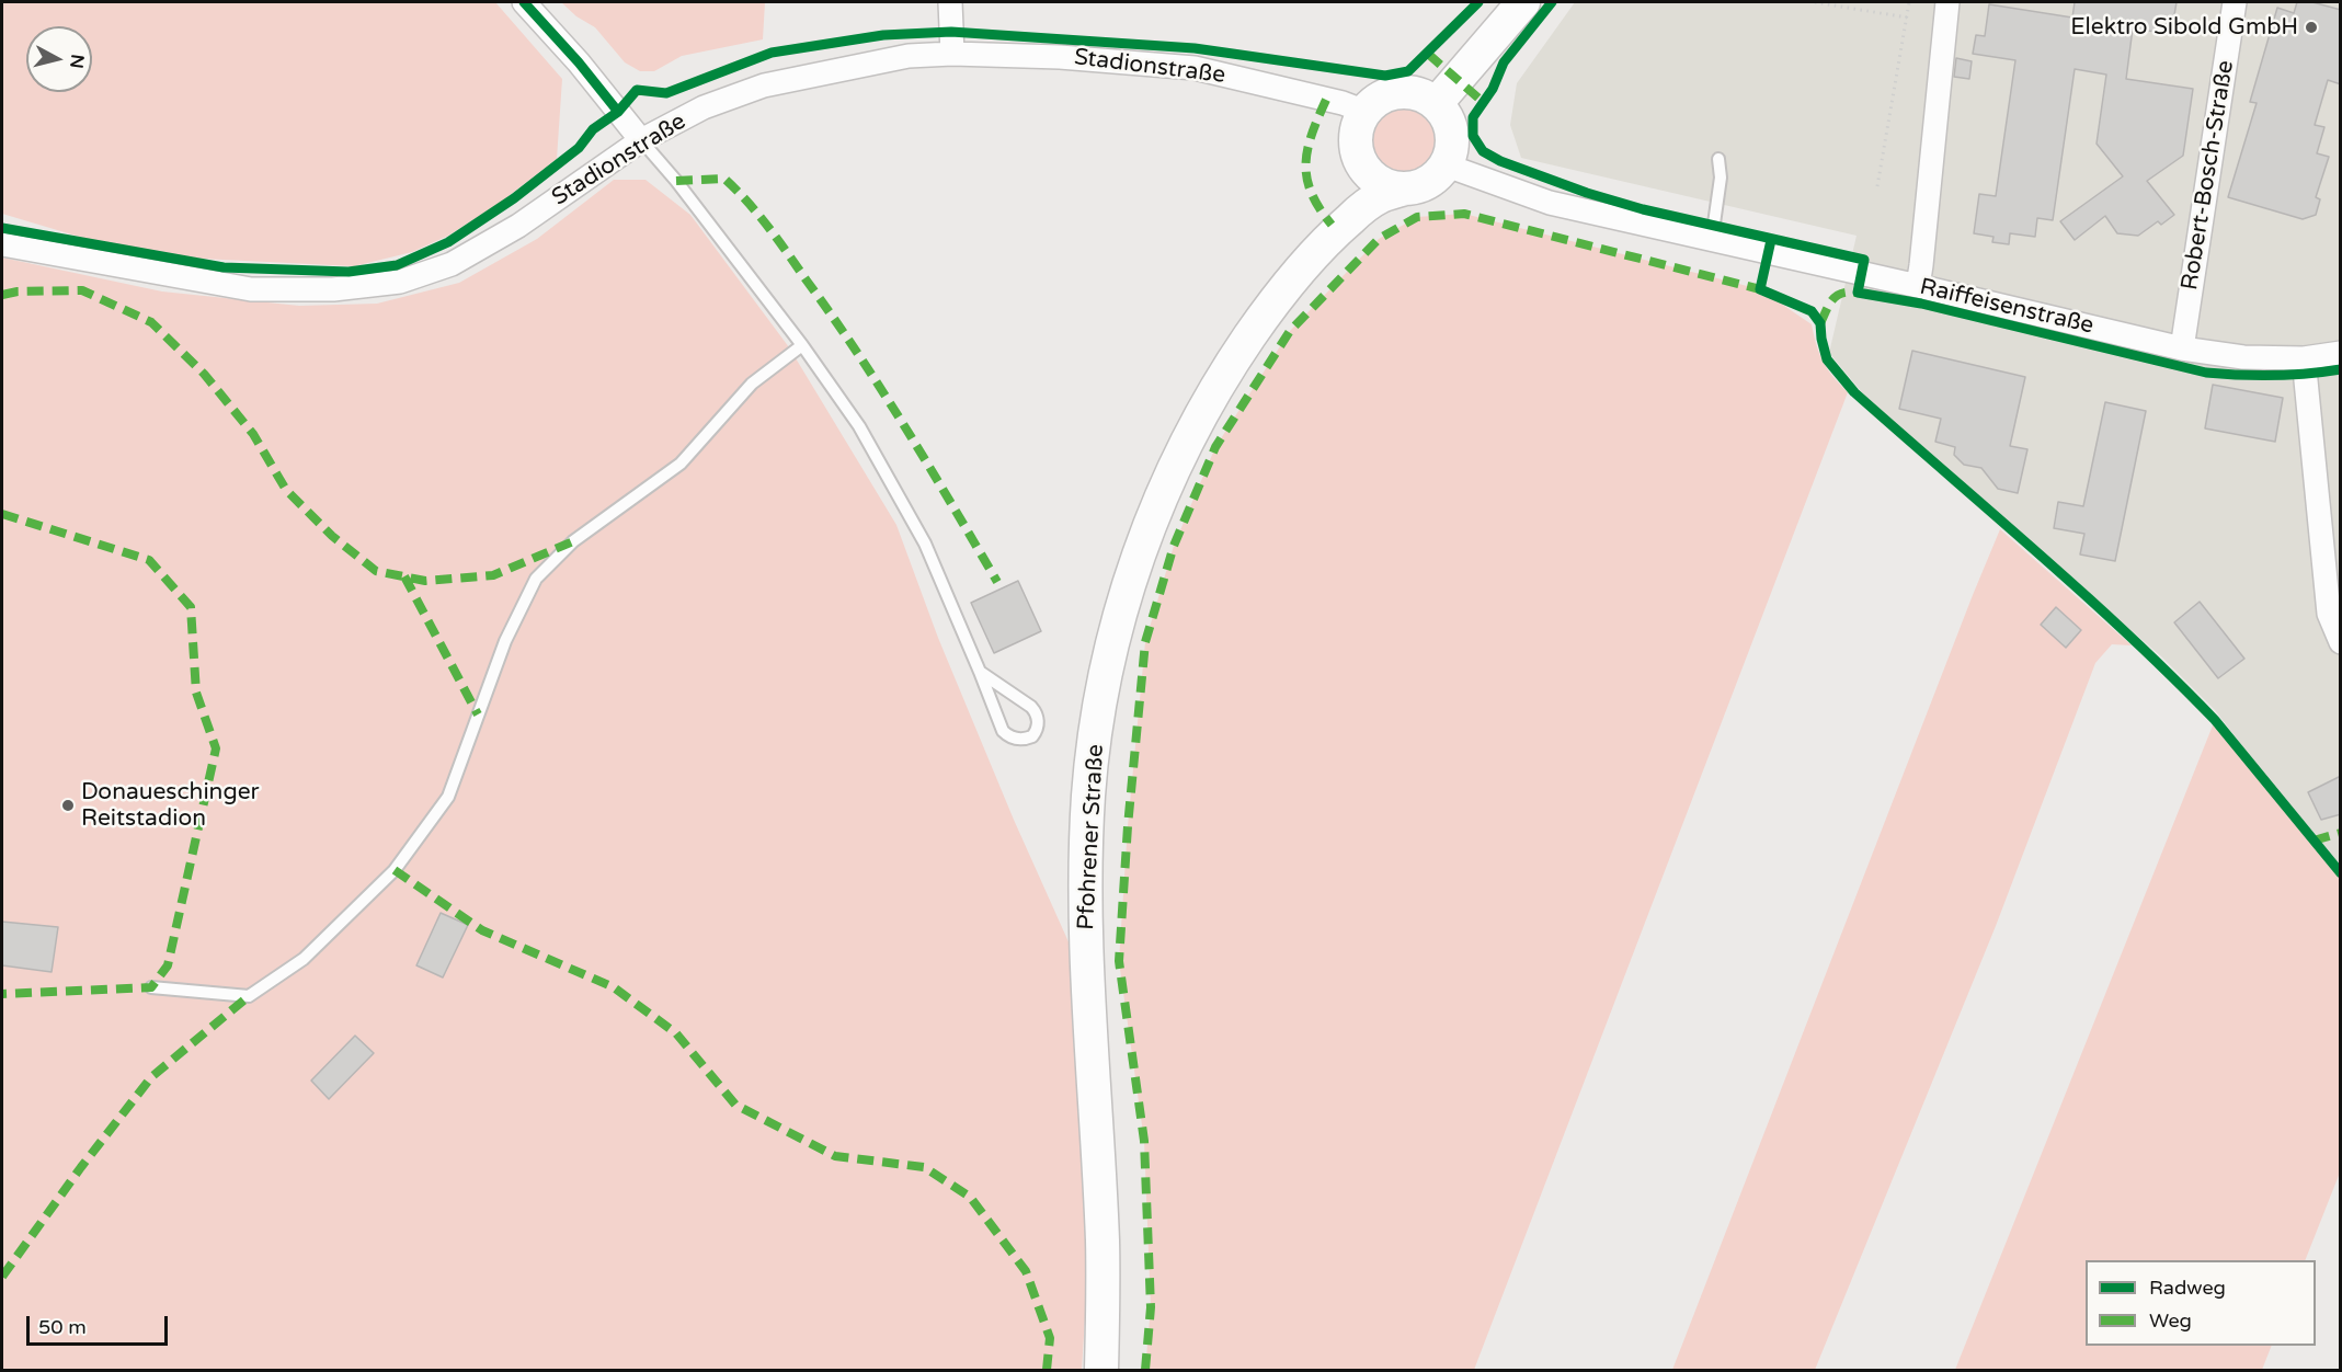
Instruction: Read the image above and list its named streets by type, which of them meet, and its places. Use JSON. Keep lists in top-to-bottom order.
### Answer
{
  "streets": {
    "main road": ["Pfohrener Straße"],
    "street": ["Stadionstraße", "Robert-Bosch-Straße", "Raiffeisenstraße"]
  },
  "crossings": [
    ["Stadionstraße", "Raiffeisenstraße"],
    ["Stadionstraße", "Pfohrener Straße"],
    ["Robert-Bosch-Straße", "Raiffeisenstraße"],
    ["Raiffeisenstraße", "Pfohrener Straße"]
  ],
  "places": ["Elektro Sibold GmbH", "Donaueschinger Reitstadion"],
  "legend": ["Radweg", "Weg"],
  "scale_bar": "50 m",
  "north": "right"
}
